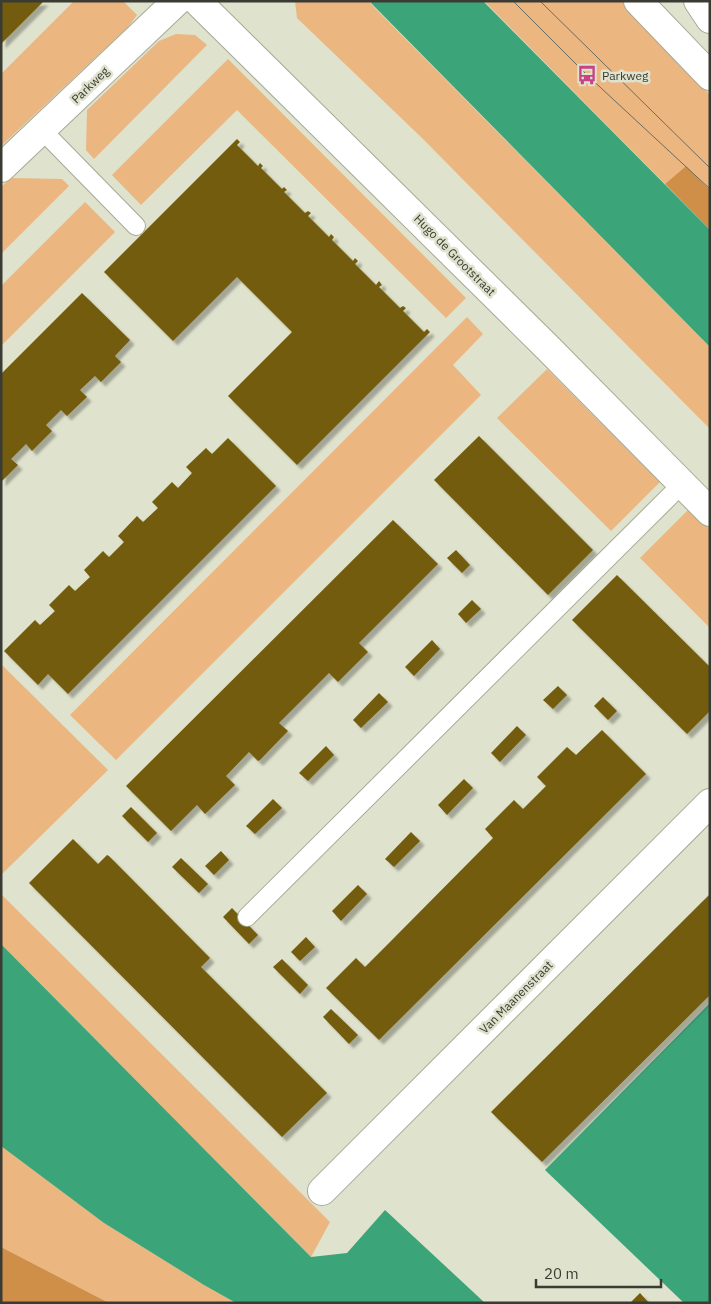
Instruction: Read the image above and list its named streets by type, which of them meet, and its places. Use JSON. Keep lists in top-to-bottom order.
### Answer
{
  "streets": {
    "street": ["Parkweg", "Hugo de Grootstraat", "Van Maanenstraat"]
  },
  "places": {
    "bus stop": ["Parkweg"]
  },
  "scale_bar": "20 m"
}
